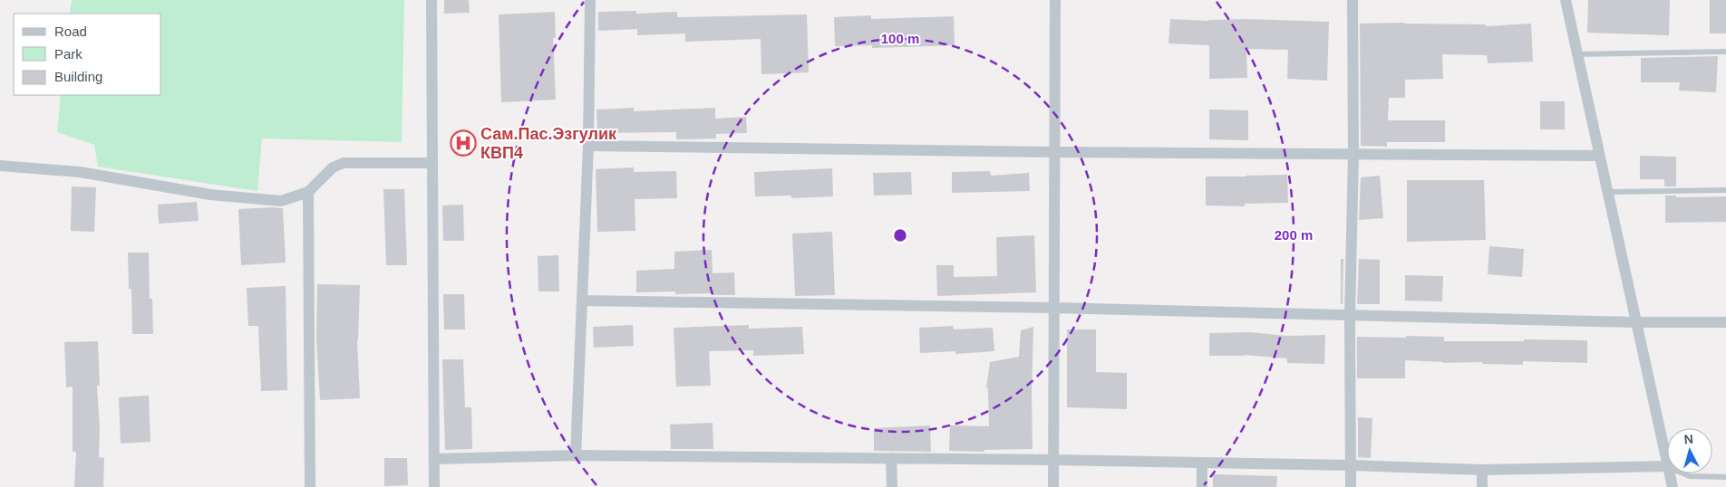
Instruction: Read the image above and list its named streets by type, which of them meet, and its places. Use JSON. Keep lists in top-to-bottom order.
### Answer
{
  "places": {
    "hospital": ["Сам.Пас.Эзгулик КВП4"]
  },
  "legend": ["Road", "Park", "Building"],
  "north": "top",
  "rings": ["100 m", "200 m"]
}
